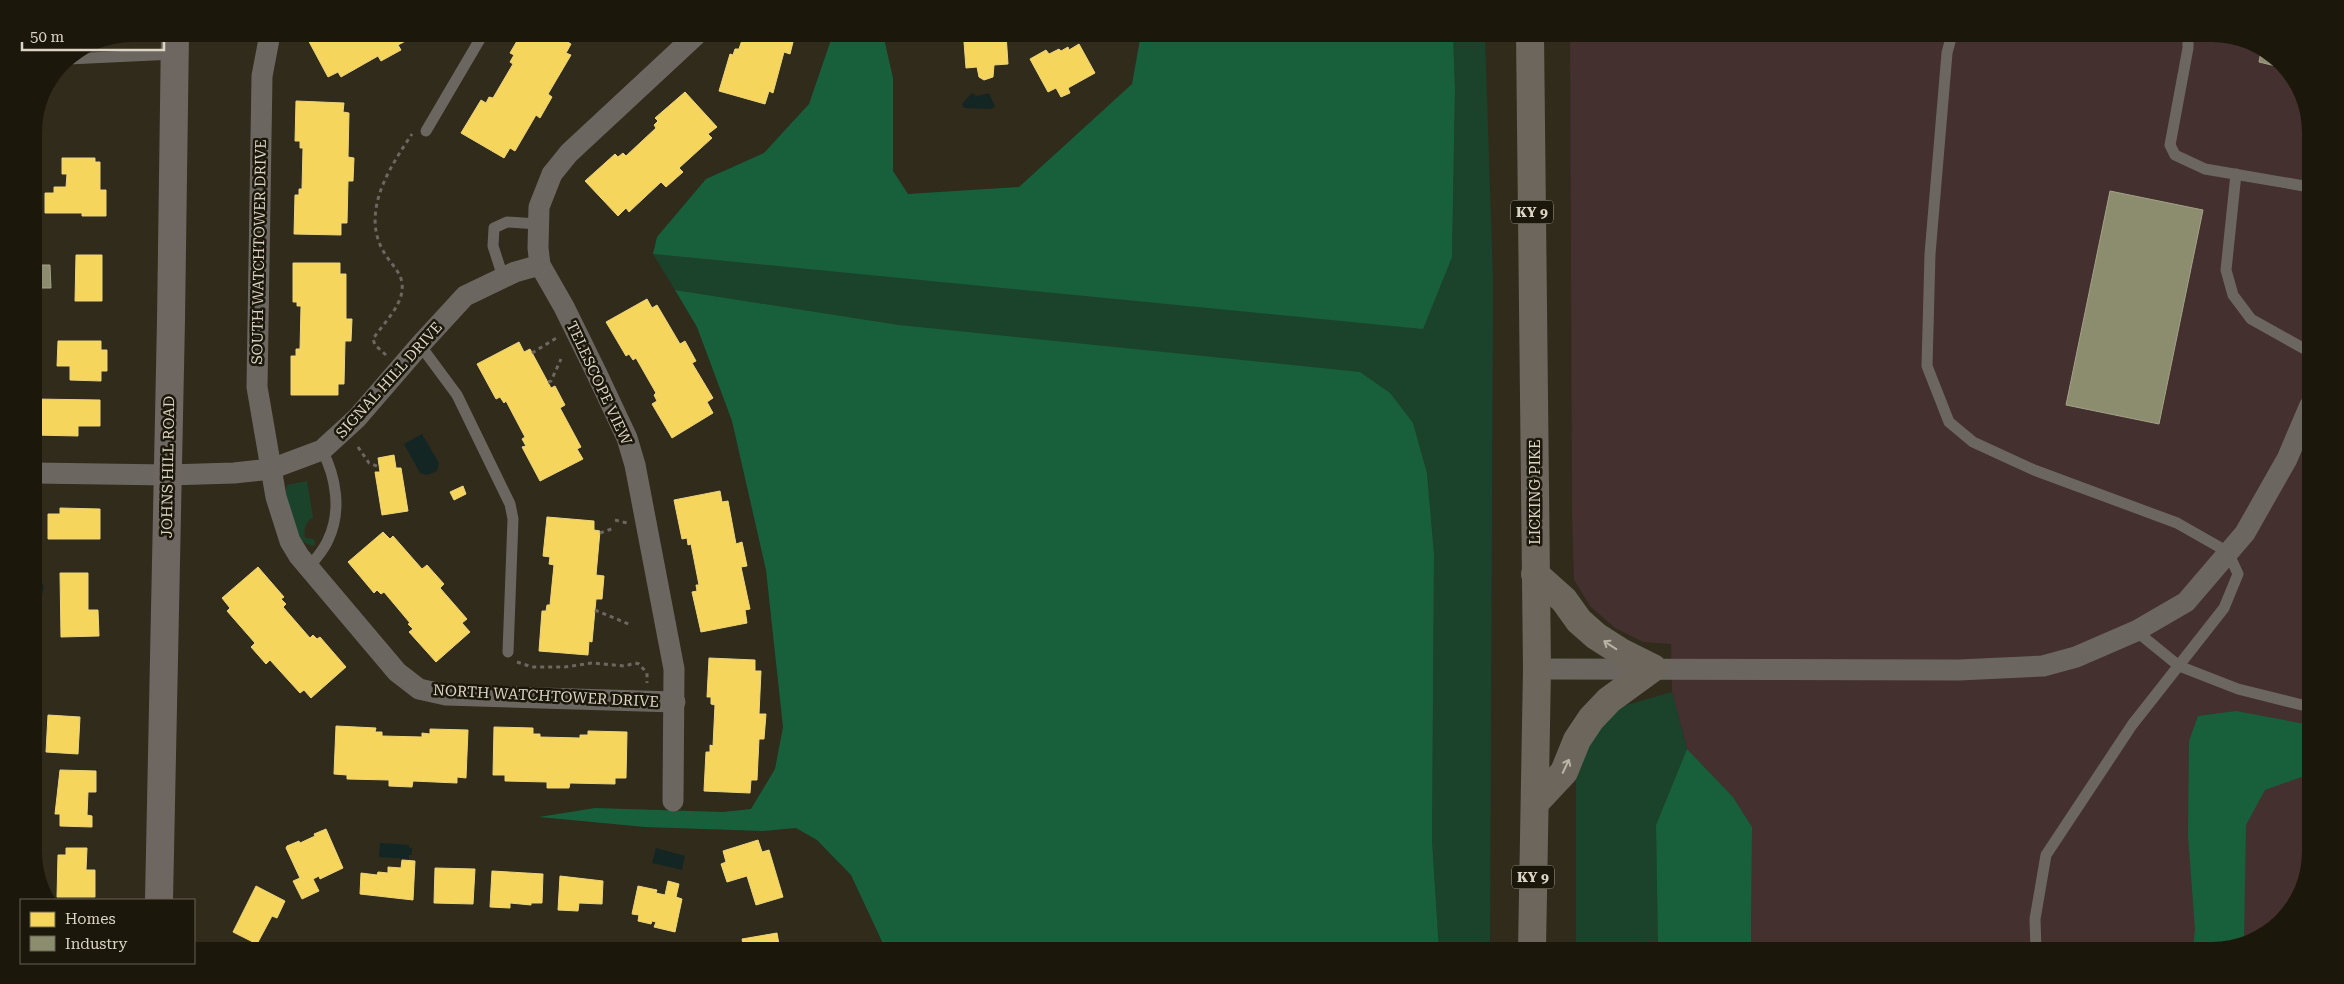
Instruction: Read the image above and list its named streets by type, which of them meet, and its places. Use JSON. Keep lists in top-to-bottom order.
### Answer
{
  "streets": {
    "main road": ["KY 9", "JOHNS HILL ROAD", "LICKING PIKE"],
    "street": [
      "SOUTH WATCHTOWER DRIVE",
      "SIGNAL HILL DRIVE",
      "TELESCOPE VIEW",
      "NORTH WATCHTOWER DRIVE"
    ]
  },
  "crossings": [
    ["SOUTH WATCHTOWER DRIVE", "SIGNAL HILL DRIVE"],
    ["SOUTH WATCHTOWER DRIVE", "NORTH WATCHTOWER DRIVE"],
    ["SIGNAL HILL DRIVE", "TELESCOPE VIEW"],
    ["SIGNAL HILL DRIVE", "JOHNS HILL ROAD"],
    ["SIGNAL HILL DRIVE", "NORTH WATCHTOWER DRIVE"],
    ["TELESCOPE VIEW", "NORTH WATCHTOWER DRIVE"]
  ],
  "legend": ["Homes", "Industry"],
  "scale_bar": "50 m"
}
